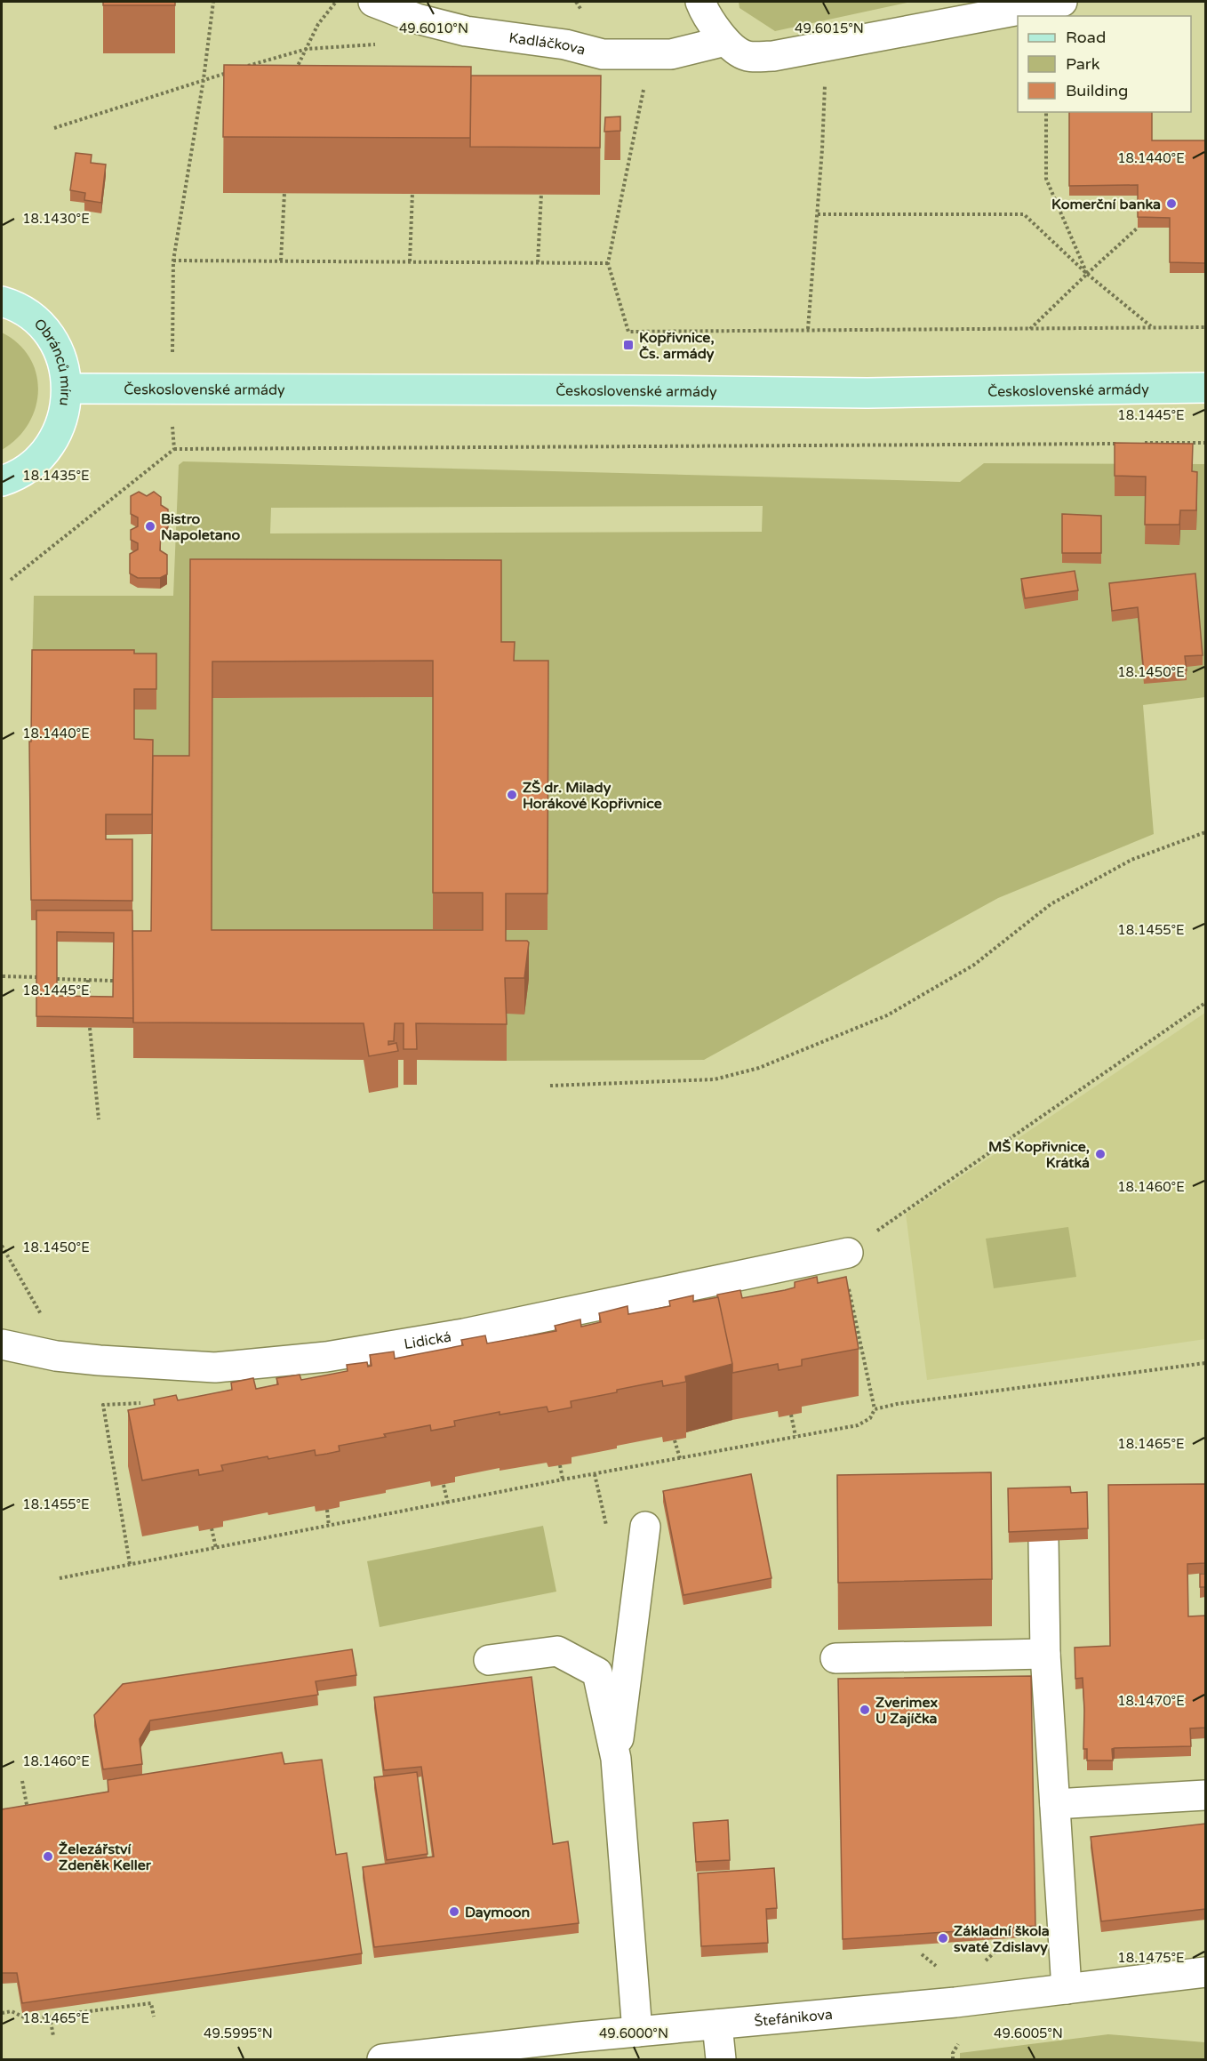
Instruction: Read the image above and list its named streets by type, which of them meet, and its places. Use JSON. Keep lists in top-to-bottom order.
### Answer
{
  "streets": {
    "main road": ["Obránců míru", "Československé armády"],
    "street": ["Kadláčkova", "Lidická", "Štefánikova"]
  },
  "crossings": [
    ["Obránců míru", "Československé armády"]
  ],
  "places": {
    "other": [
      "Komerční banka",
      "Bistro Napoletano",
      "ZŠ dr. Milady Horákové Kopřivnice",
      "MŠ Kopřivnice, Krátká",
      "Zverimex U Zajíčka",
      "Železářství Zdeněk Keller",
      "Daymoon",
      "Základní škola svaté Zdislavy"
    ],
    "transit": ["Kopřivnice, Čs. armády"]
  },
  "legend": ["Road", "Park", "Building"],
  "coordinates": [
    "49.6010°N",
    "49.6015°N",
    "18.1440°E",
    "18.1430°E",
    "18.1445°E",
    "18.1435°E",
    "18.1450°E",
    "18.1455°E",
    "18.1460°E",
    "18.1465°E",
    "18.1470°E",
    "18.1475°E",
    "49.5995°N",
    "49.6000°N",
    "49.6005°N"
  ]
}
